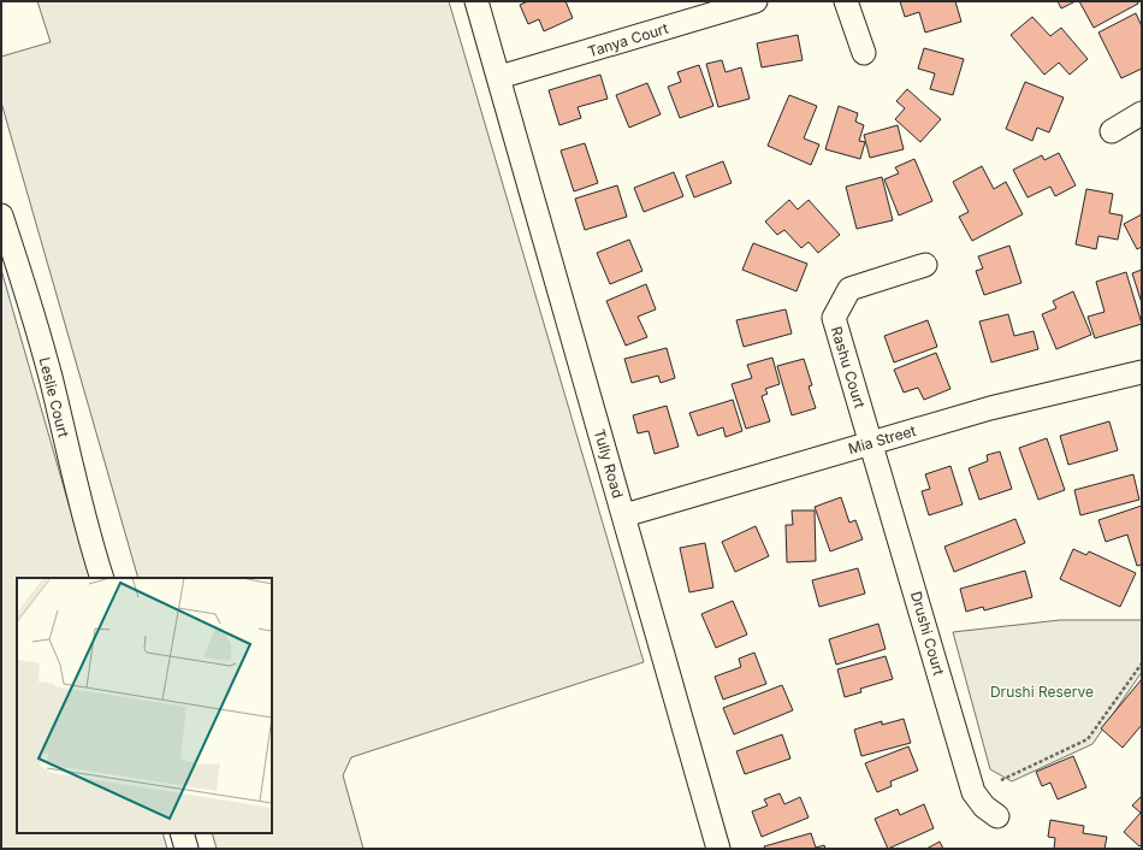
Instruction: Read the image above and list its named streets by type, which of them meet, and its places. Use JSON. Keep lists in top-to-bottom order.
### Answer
{
  "streets": {
    "street": [
      "Tanya Court",
      "Rashu Court",
      "Leslie Court",
      "Mia Street",
      "Tully Road",
      "Drushi Court"
    ]
  },
  "crossings": [
    ["Tanya Court", "Tully Road"],
    ["Rashu Court", "Mia Street"],
    ["Rashu Court", "Drushi Court"],
    ["Mia Street", "Tully Road"],
    ["Mia Street", "Drushi Court"]
  ],
  "parks": ["Drushi Reserve"]
}
